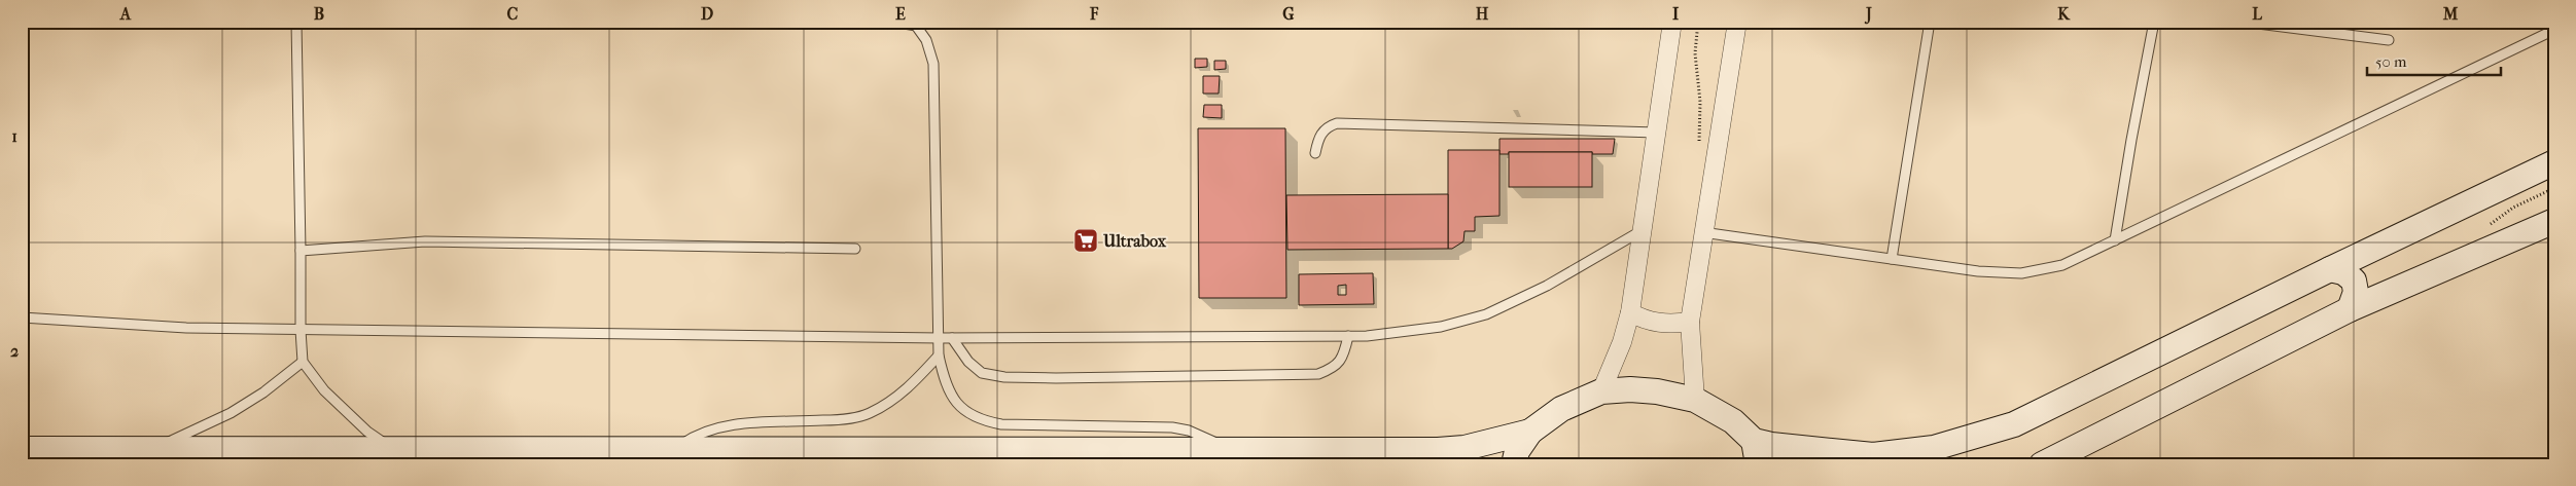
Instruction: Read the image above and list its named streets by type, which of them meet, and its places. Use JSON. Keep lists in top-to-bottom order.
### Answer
{
  "places": {
    "supermarket": ["Ultrabox"]
  },
  "scale_bar": "50 m",
  "grid": {
    "columns": [
      "A",
      "B",
      "C",
      "D",
      "E",
      "F",
      "G",
      "H",
      "I",
      "J",
      "K",
      "L",
      "M"
    ],
    "rows": ["1", "2"]
  }
}
